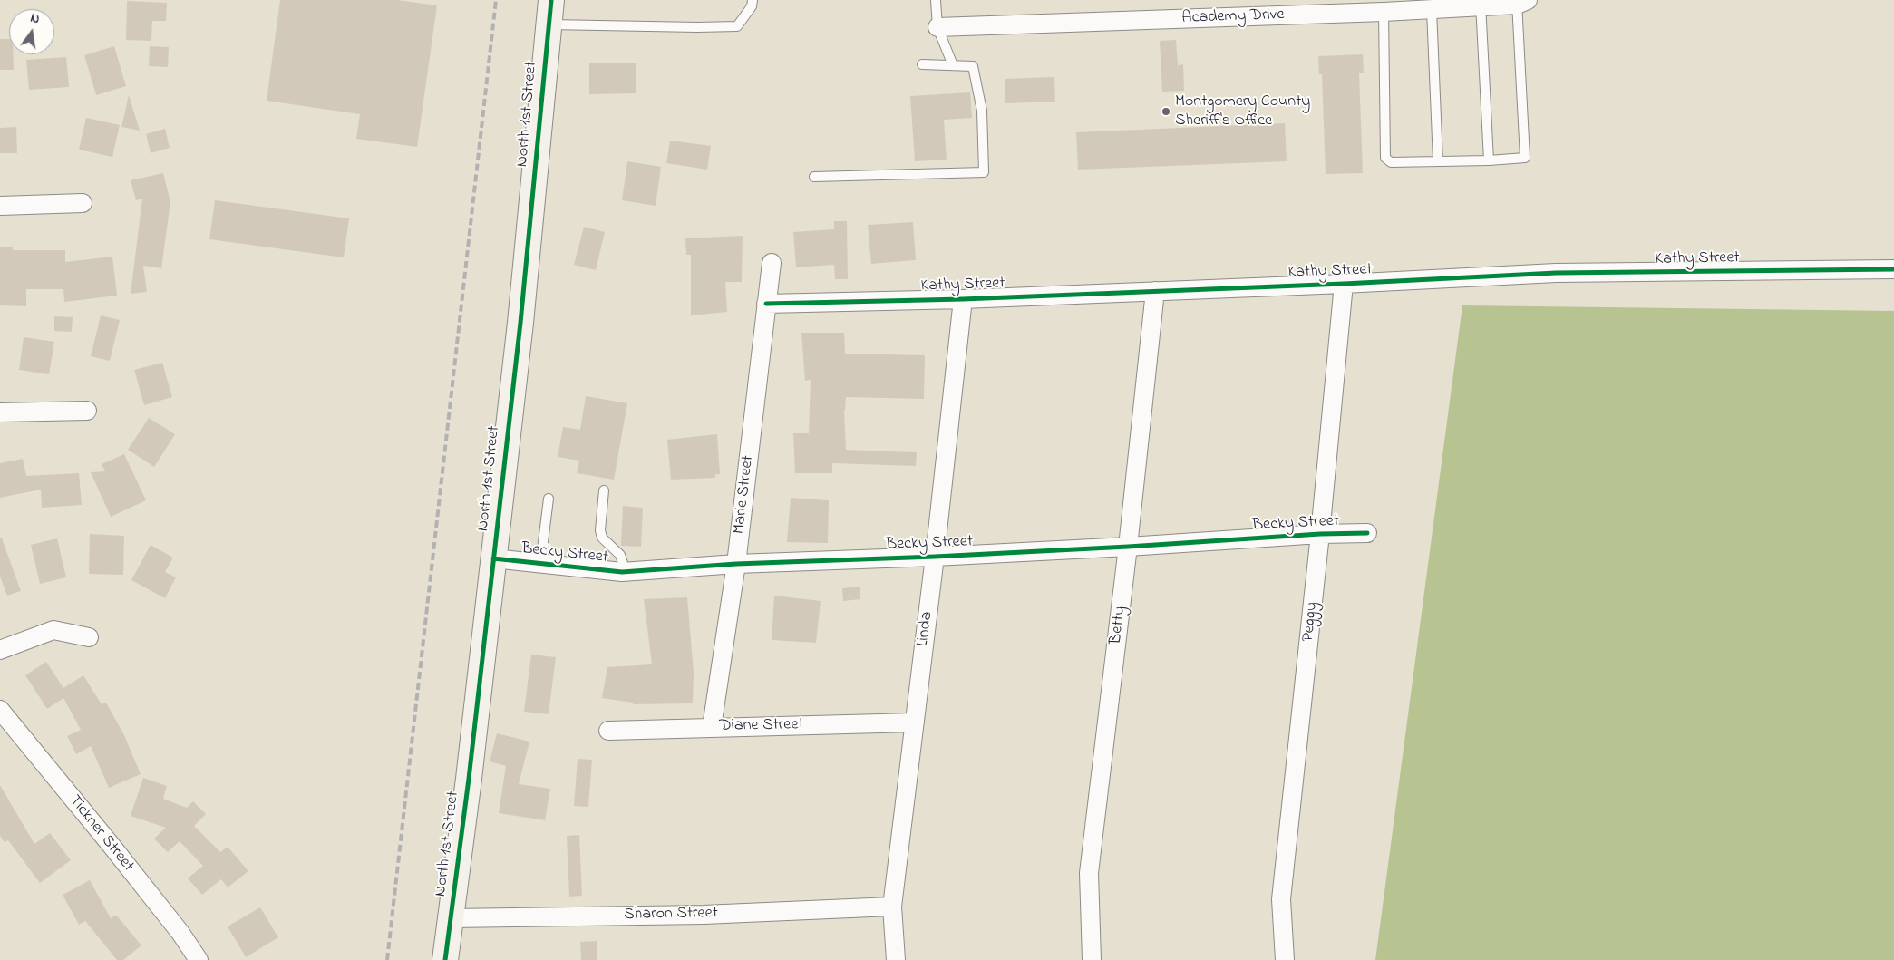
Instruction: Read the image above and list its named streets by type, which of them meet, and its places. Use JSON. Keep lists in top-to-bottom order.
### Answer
{
  "streets": {
    "street": [
      "Academy Drive",
      "North 1st Street",
      "Kathy Street",
      "Marie Street",
      "Becky Street",
      "Peggy",
      "Betty",
      "Linda",
      "Diane Street",
      "Tickner Street",
      "Sharon Street"
    ]
  },
  "crossings": [
    ["North 1st Street", "Becky Street"],
    ["North 1st Street", "Sharon Street"],
    ["Kathy Street", "Marie Street"],
    ["Kathy Street", "Peggy"],
    ["Kathy Street", "Betty"],
    ["Kathy Street", "Linda"],
    ["Marie Street", "Becky Street"],
    ["Marie Street", "Diane Street"],
    ["Becky Street", "Peggy"],
    ["Becky Street", "Betty"],
    ["Becky Street", "Linda"],
    ["Linda", "Diane Street"],
    ["Linda", "Sharon Street"]
  ],
  "places": ["Montgomery County Sheriff's Office"],
  "north": "top"
}
